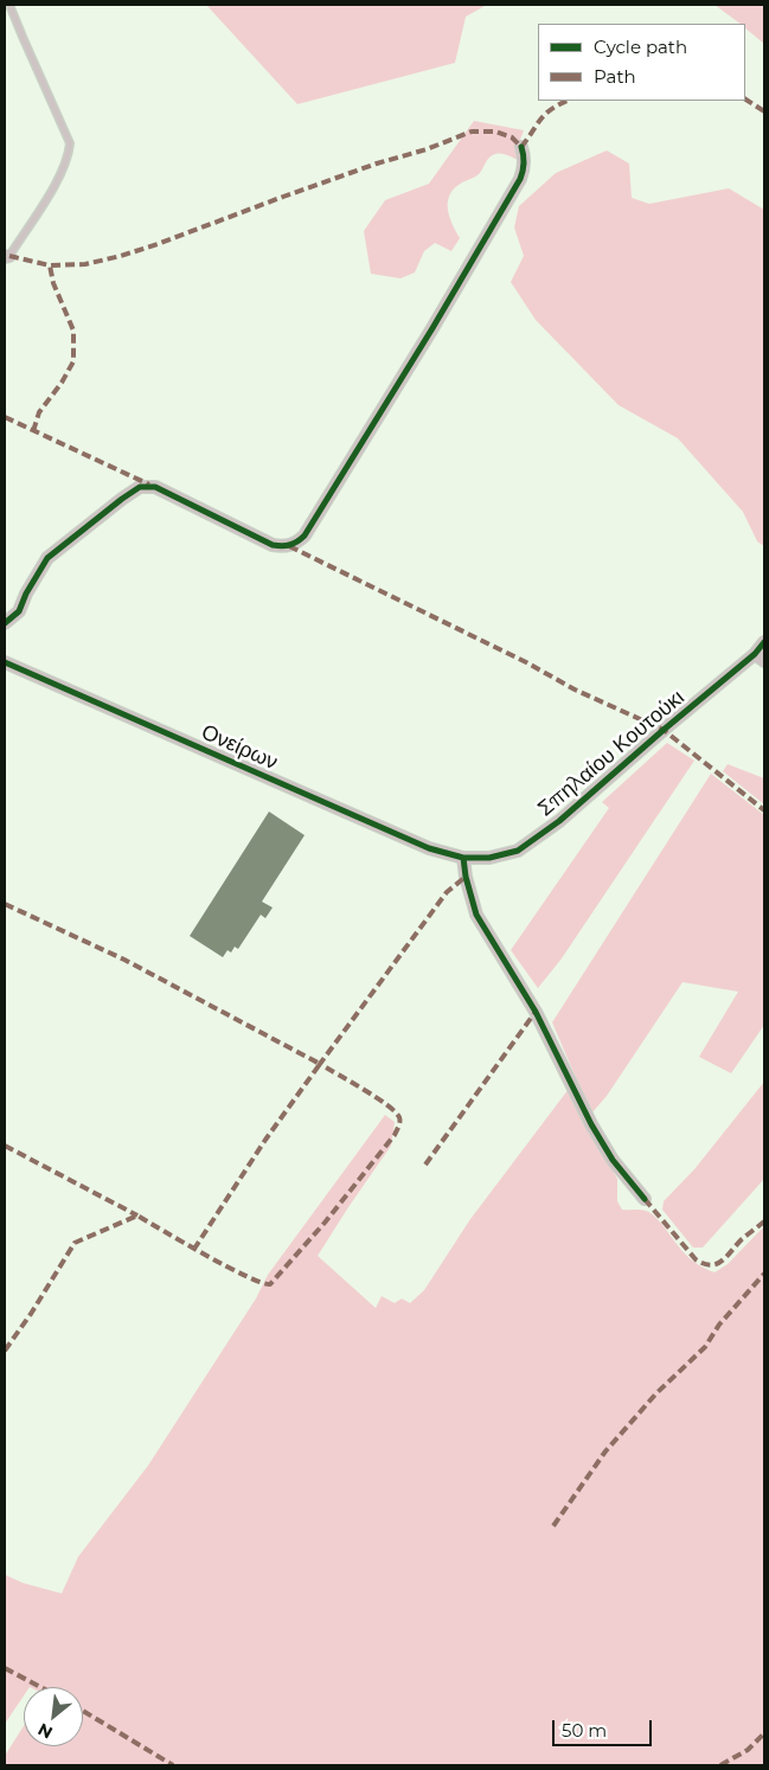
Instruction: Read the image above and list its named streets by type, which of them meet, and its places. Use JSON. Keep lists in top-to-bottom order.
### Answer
{
  "streets": {
    "street": ["Ονείρων", "Σπηλαίου Κουτούκι"]
  },
  "crossings": [
    ["Ονείρων", "Σπηλαίου Κουτούκι"]
  ],
  "legend": ["Cycle path", "Path"],
  "scale_bar": "50 m",
  "north": "bottom left"
}
